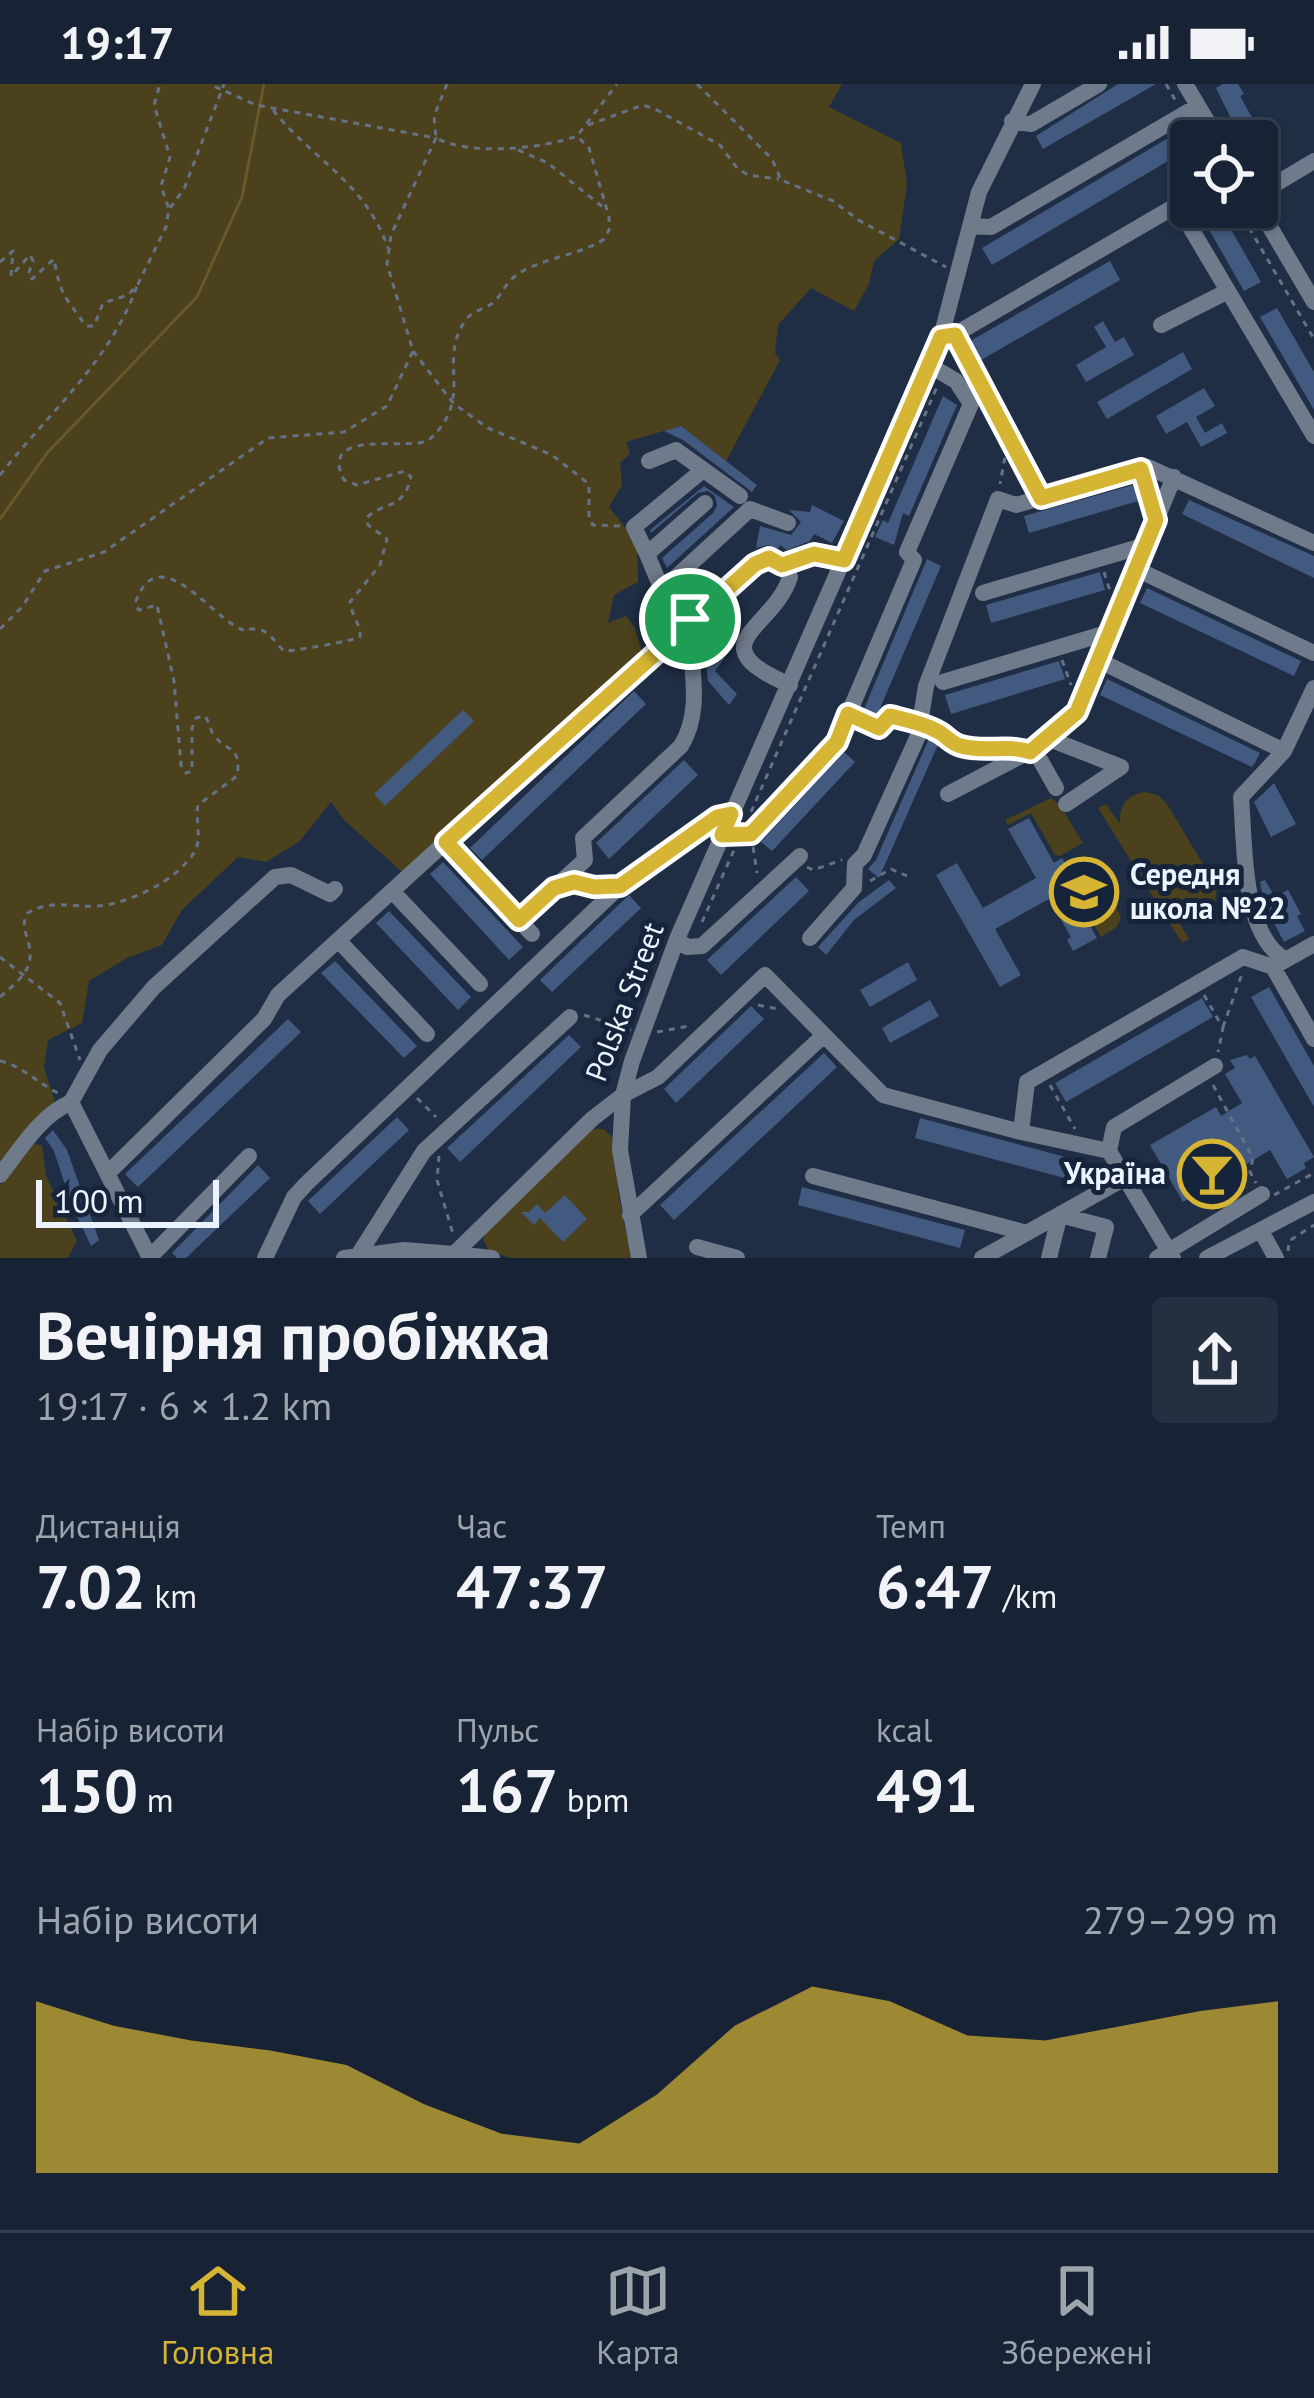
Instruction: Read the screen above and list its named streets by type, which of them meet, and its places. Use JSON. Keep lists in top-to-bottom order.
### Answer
{
  "streets": {
    "street": ["Polska Street"]
  },
  "places": {
    "school or university": ["Середня школа №22"],
    "bar": ["Україна"]
  },
  "scale_bar": "100 m",
  "page": {
    "status": "19:17",
    "scale": "100 m",
    "heading": ["Вечірня пробіжка", "19:17 · 6 × 1.2 km"],
    "stats": [
      ["Дистанція", "7.02 km"],
      ["Час", "47:37"],
      ["Темп", "6:47 /km"],
      ["Набір висоти", "150 m"],
      ["Пульс", "167 bpm"],
      ["kcal", "491"]
    ],
    "chart": ["Набір висоти", "279–299 m"],
    "tabs": ["Головна", "Карта", "Збережені"]
  }
}
